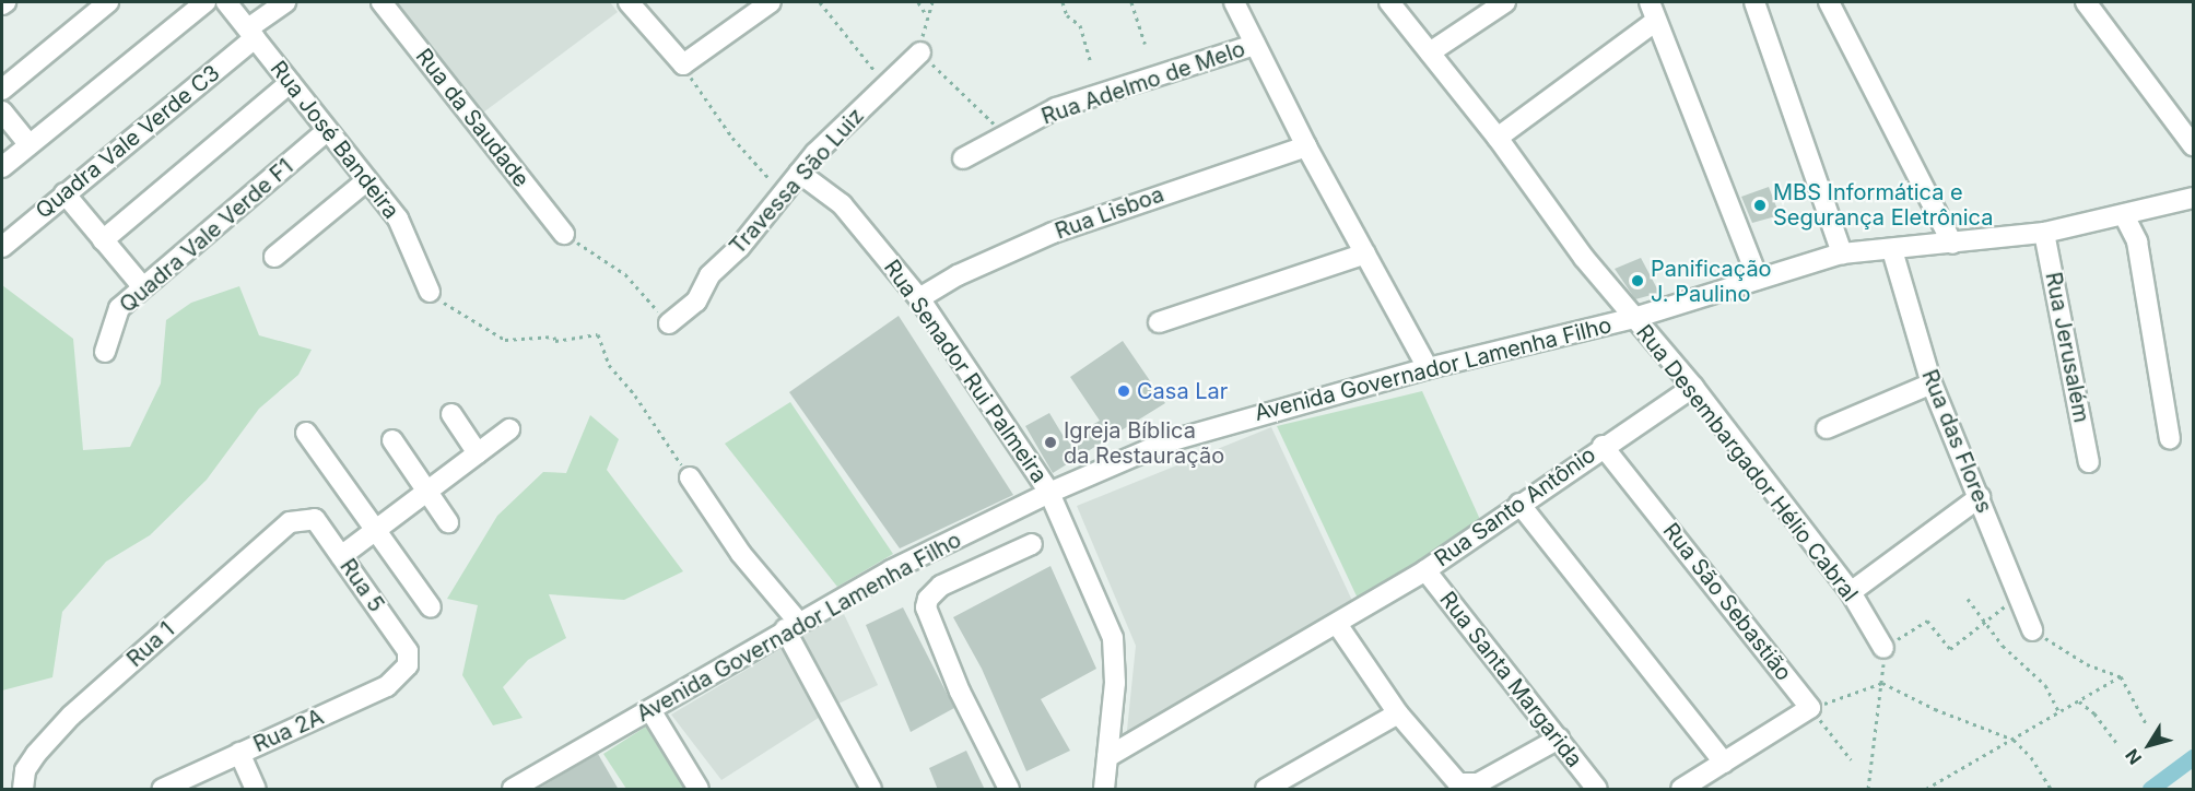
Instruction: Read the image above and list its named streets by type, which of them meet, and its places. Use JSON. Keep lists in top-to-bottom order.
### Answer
{
  "streets": {
    "street": [
      "Rua Adelmo de Melo",
      "Rua da Saudade",
      "Rua José Bandeira",
      "Quadra Vale Verde C3",
      "Travessa São Luiz",
      "Rua Lisboa",
      "Quadra Vale Verde F1",
      "Rua Jerusalém",
      "Avenida Governador Lamenha Filho",
      "Rua Senador Rui Palmeira",
      "Rua das Flores",
      "Rua Desembargador Hélio Cabral",
      "Rua Santo Antônio",
      "Rua 5",
      "Rua São Sebastião",
      "Rua 1",
      "Rua Santa Margarida",
      "Rua 2A"
    ]
  },
  "crossings": [
    ["Rua José Bandeira", "Quadra Vale Verde C3"],
    ["Rua José Bandeira", "Quadra Vale Verde F1"],
    ["Travessa São Luiz", "Rua Senador Rui Palmeira"],
    ["Rua Lisboa", "Rua Senador Rui Palmeira"],
    ["Rua Jerusalém", "Avenida Governador Lamenha Filho"],
    ["Avenida Governador Lamenha Filho", "Rua Senador Rui Palmeira"],
    ["Avenida Governador Lamenha Filho", "Rua das Flores"],
    ["Avenida Governador Lamenha Filho", "Rua Desembargador Hélio Cabral"],
    ["Rua Senador Rui Palmeira", "Rua Santo Antônio"],
    ["Rua Desembargador Hélio Cabral", "Rua Santo Antônio"],
    ["Rua Santo Antônio", "Rua São Sebastião"],
    ["Rua Santo Antônio", "Rua Santa Margarida"],
    ["Rua 5", "Rua 1"],
    ["Rua 5", "Rua 2A"]
  ],
  "places": [
    "MBS Informática e Segurança Eletrônica",
    "Panificação J. Paulino",
    "Casa Lar",
    "Igreja Bíblica da Restauração"
  ],
  "north": "bottom left"
}
